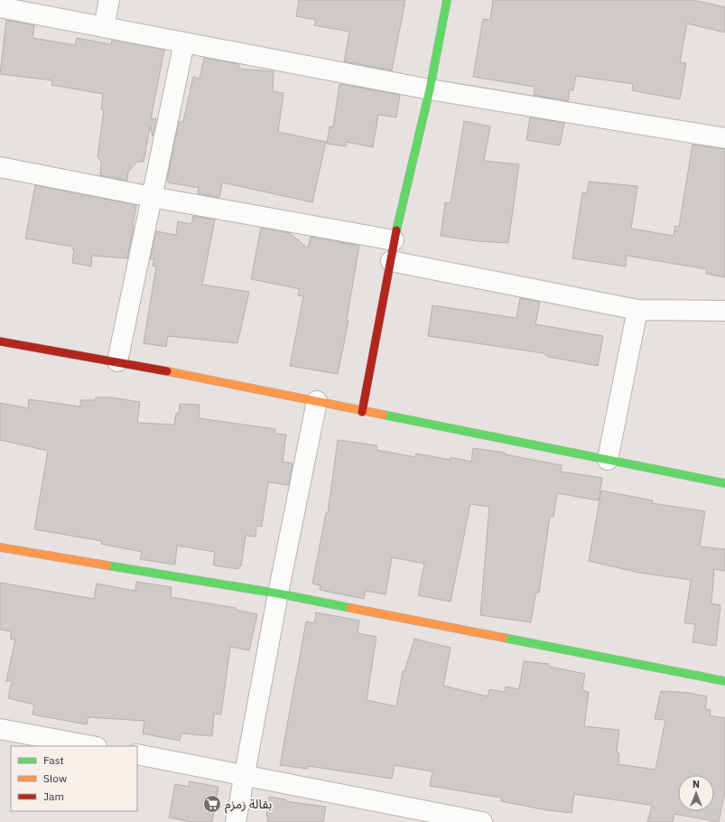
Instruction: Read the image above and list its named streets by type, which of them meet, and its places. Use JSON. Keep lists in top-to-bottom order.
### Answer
{
  "places": {
    "supermarket": ["بقالة زمزم"]
  },
  "legend": ["Fast", "Slow", "Jam"],
  "north": "top"
}
